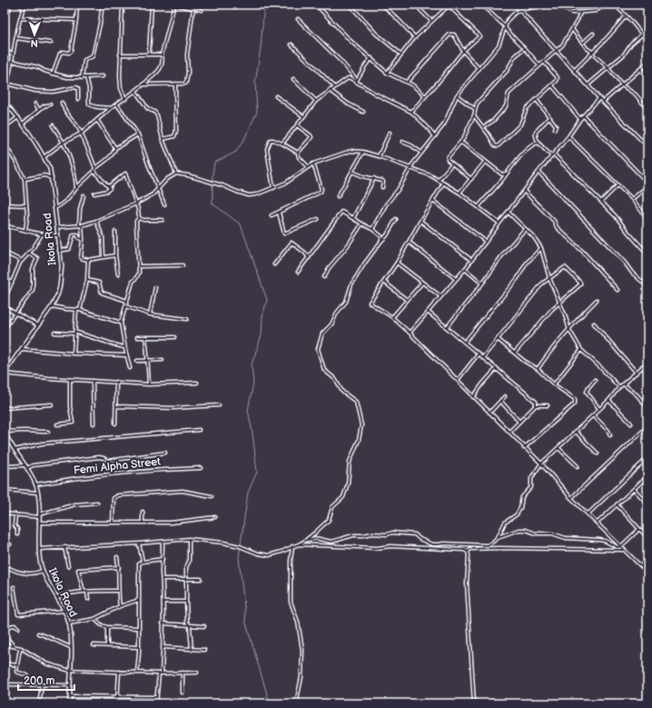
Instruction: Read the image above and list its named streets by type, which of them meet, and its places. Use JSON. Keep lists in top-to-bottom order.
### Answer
{
  "streets": {
    "street": ["Ikola Road", "Femi Alpha Street"]
  },
  "crossings": [
    ["Ikola Road", "Femi Alpha Street"]
  ],
  "scale_bar": "200 m",
  "north": "bottom"
}
